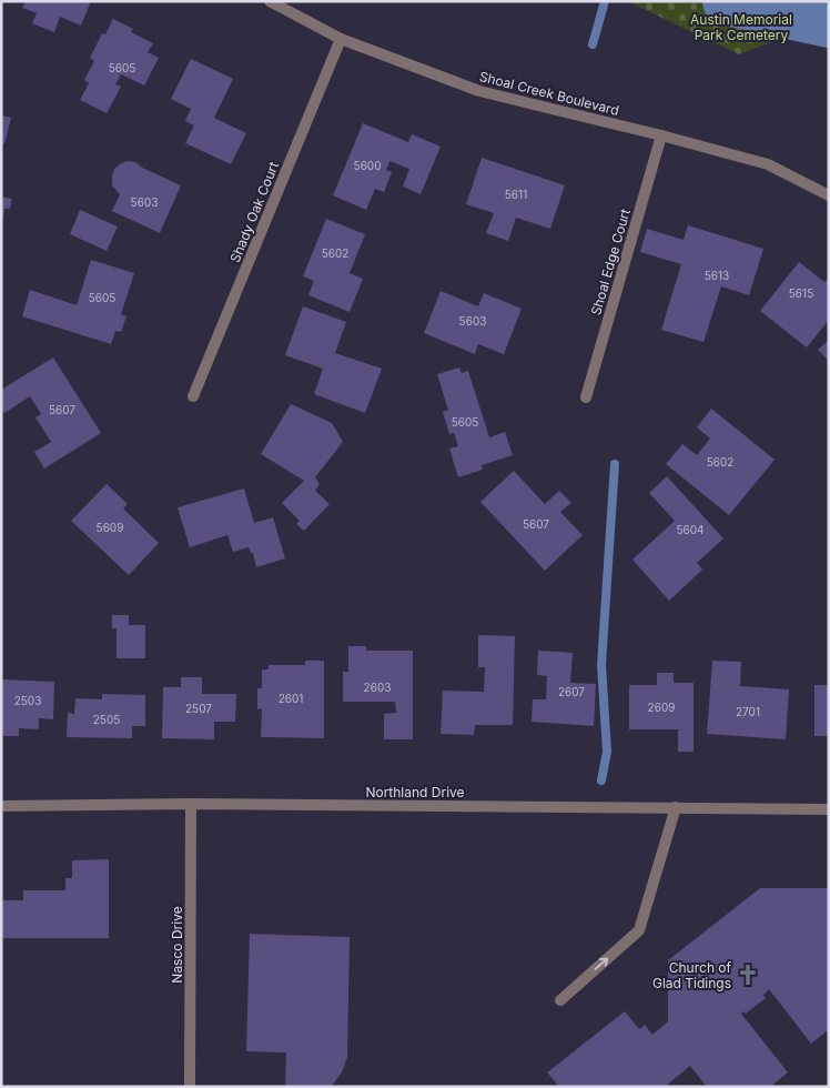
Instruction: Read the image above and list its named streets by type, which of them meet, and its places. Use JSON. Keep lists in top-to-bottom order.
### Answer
{
  "streets": {
    "street": [
      "Shoal Creek Boulevard",
      "Shady Oak Court",
      "Shoal Edge Court",
      "Northland Drive",
      "Nasco Drive"
    ]
  },
  "crossings": [
    ["Shoal Creek Boulevard", "Shady Oak Court"],
    ["Shoal Creek Boulevard", "Shoal Edge Court"],
    ["Northland Drive", "Nasco Drive"]
  ],
  "parks": ["Austin Memorial Park Cemetery"],
  "places": {
    "church": ["Church of Glad Tidings"]
  },
  "house_numbers": [
    "5605",
    "5600",
    "5611",
    "5603",
    "5602",
    "5613",
    "5615",
    "5605",
    "5603",
    "5607",
    "5605",
    "5602",
    "5607",
    "5609",
    "5604",
    "2603",
    "2607",
    "2601",
    "2503",
    "2609",
    "2507",
    "2701",
    "2505"
  ]
}
